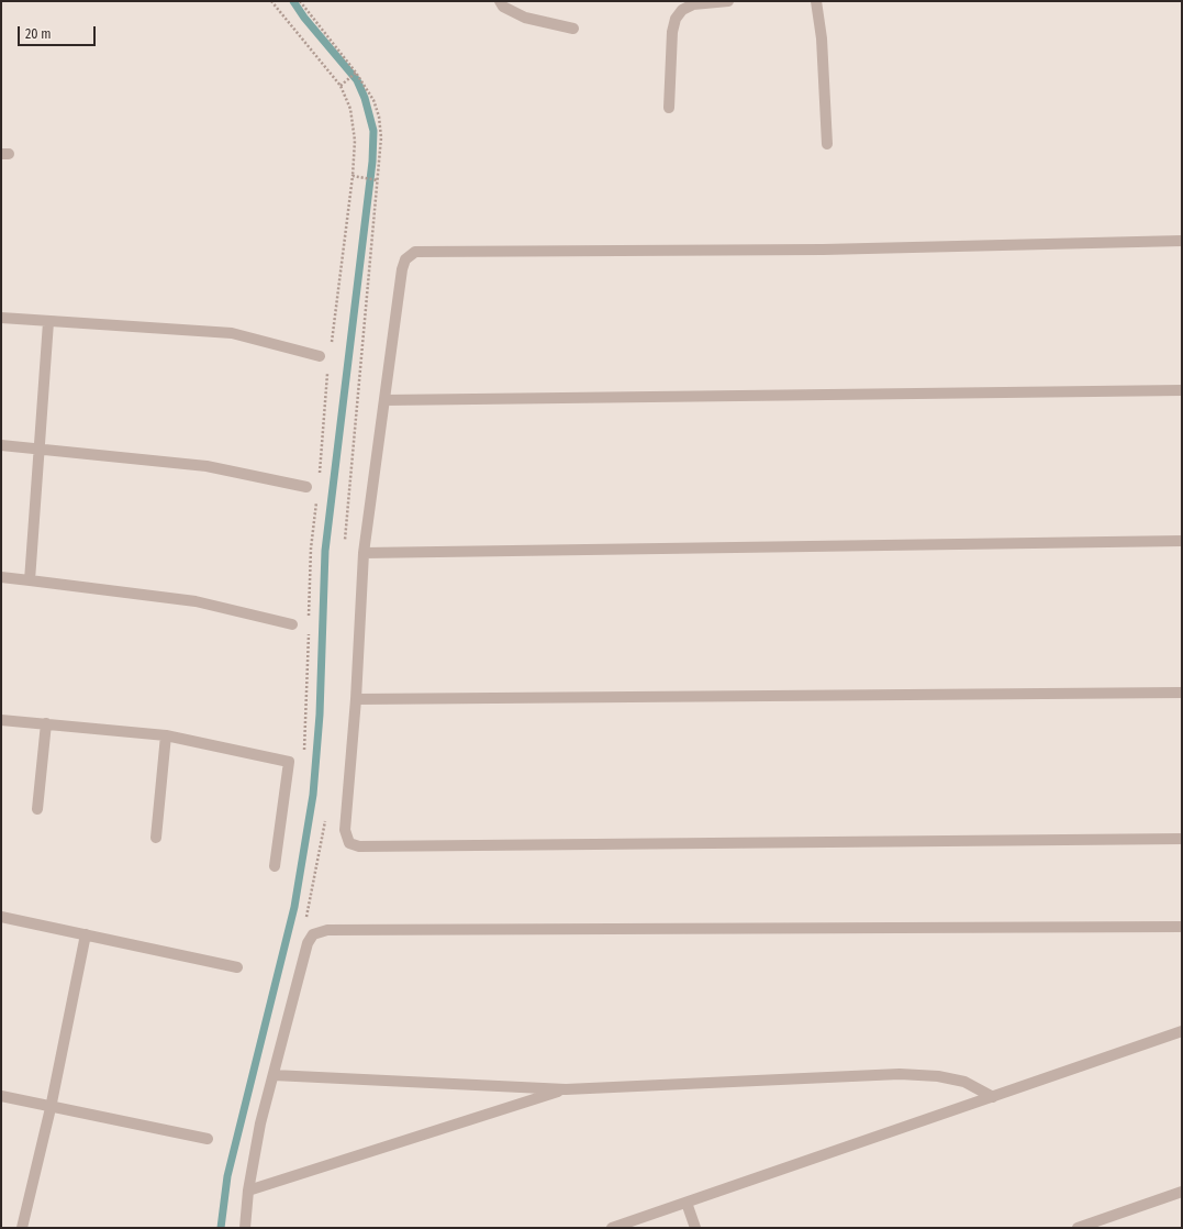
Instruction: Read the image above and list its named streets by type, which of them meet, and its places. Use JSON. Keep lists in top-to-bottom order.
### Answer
{
  "scale_bar": "20 m"
}
